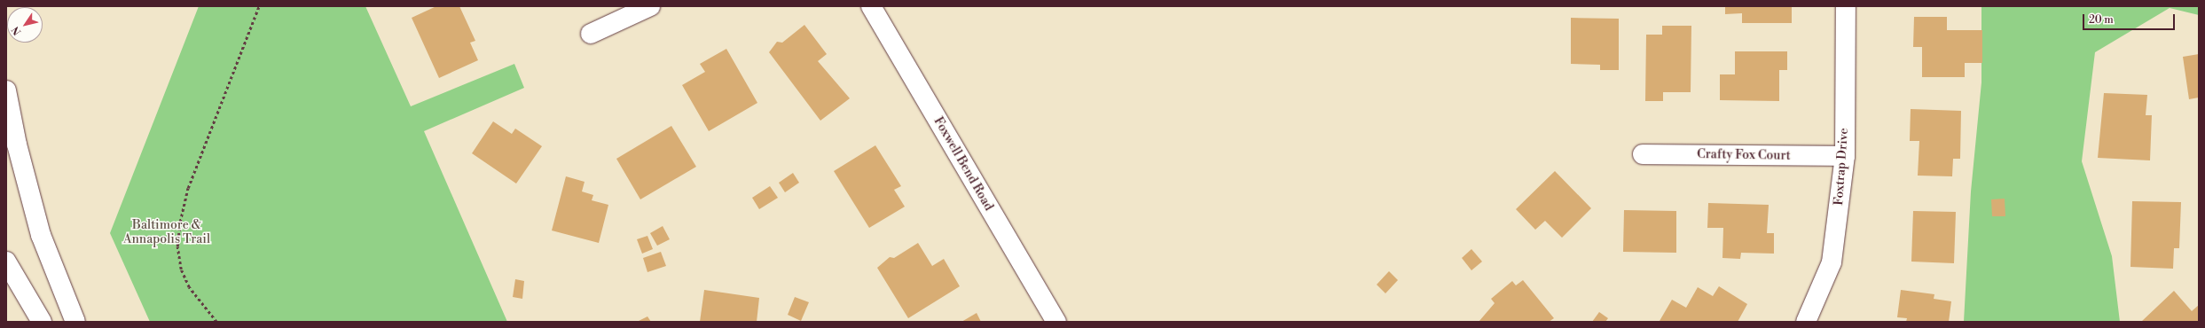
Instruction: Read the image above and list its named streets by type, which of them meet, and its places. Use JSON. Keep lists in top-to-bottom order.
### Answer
{
  "streets": {
    "main road": ["Crafty Fox Court", "Foxwell Bend Road", "Foxtrap Drive"]
  },
  "crossings": [
    ["Crafty Fox Court", "Foxtrap Drive"]
  ],
  "parks": ["Baltimore & Annapolis Trail"],
  "scale_bar": "20 m",
  "north": "bottom left"
}
